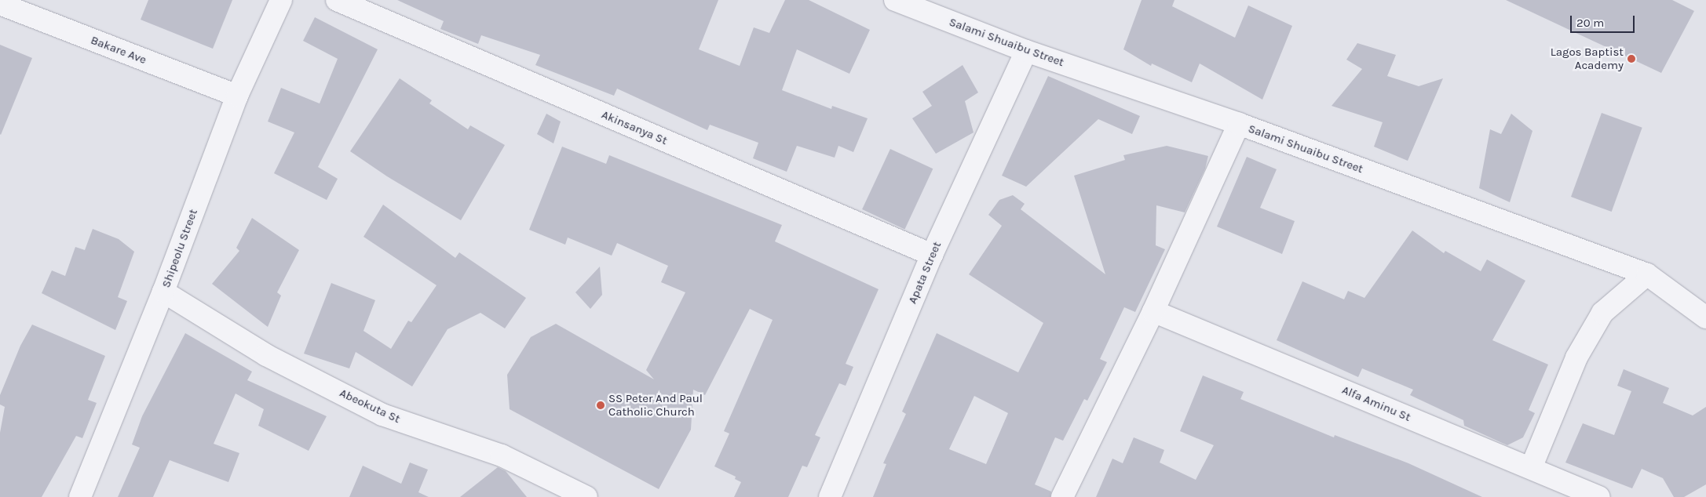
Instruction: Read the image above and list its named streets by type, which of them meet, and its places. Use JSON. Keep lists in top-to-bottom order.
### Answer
{
  "streets": {
    "street": [
      "Salami Shuaibu Street",
      "Bakare Ave",
      "Akinsanya St",
      "Shipeolu Street",
      "Apata Street",
      "Alfa Aminu St",
      "Abeokuta St"
    ]
  },
  "crossings": [
    ["Salami Shuaibu Street", "Apata Street"],
    ["Bakare Ave", "Shipeolu Street"],
    ["Akinsanya St", "Apata Street"],
    ["Shipeolu Street", "Abeokuta St"]
  ],
  "places": ["Lagos Baptist Academy", "SS Peter And Paul Catholic Church"],
  "scale_bar": "20 m"
}
